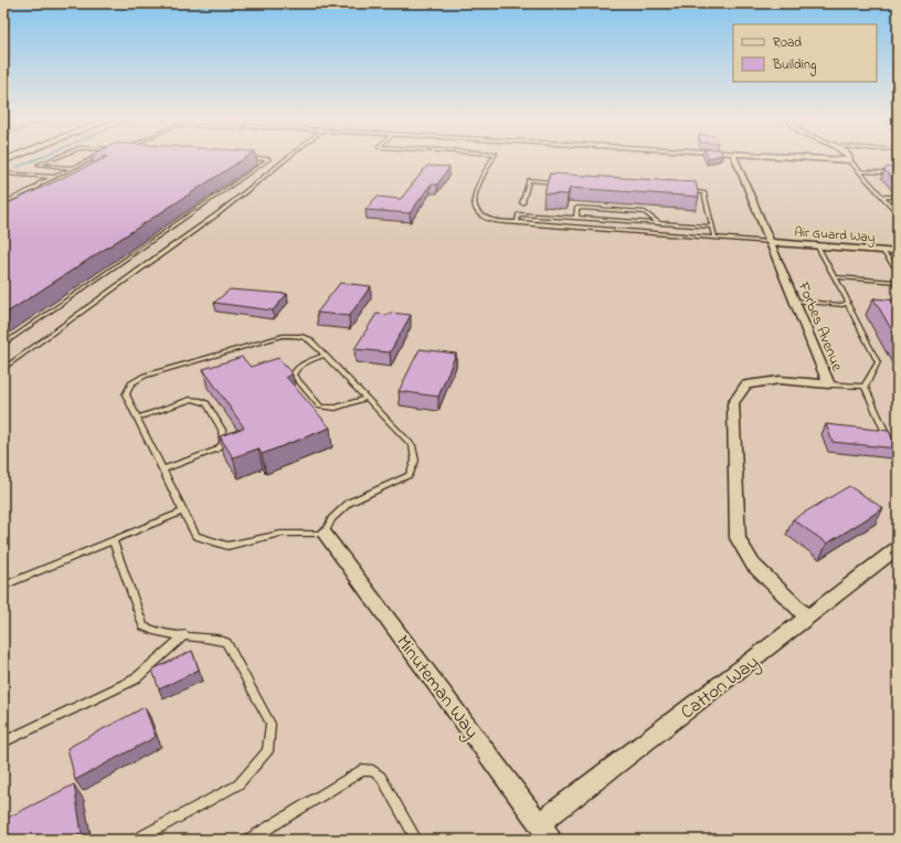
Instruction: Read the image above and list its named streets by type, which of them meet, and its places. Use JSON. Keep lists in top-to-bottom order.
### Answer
{
  "streets": {
    "street": [
      "Air Guard Way",
      "Forbes Avenue",
      "Minuteman Way",
      "Catton Way"
    ]
  },
  "crossings": [
    ["Air Guard Way", "Forbes Avenue"],
    ["Forbes Avenue", "Catton Way"],
    ["Minuteman Way", "Catton Way"]
  ],
  "legend": ["Road", "Building"]
}
